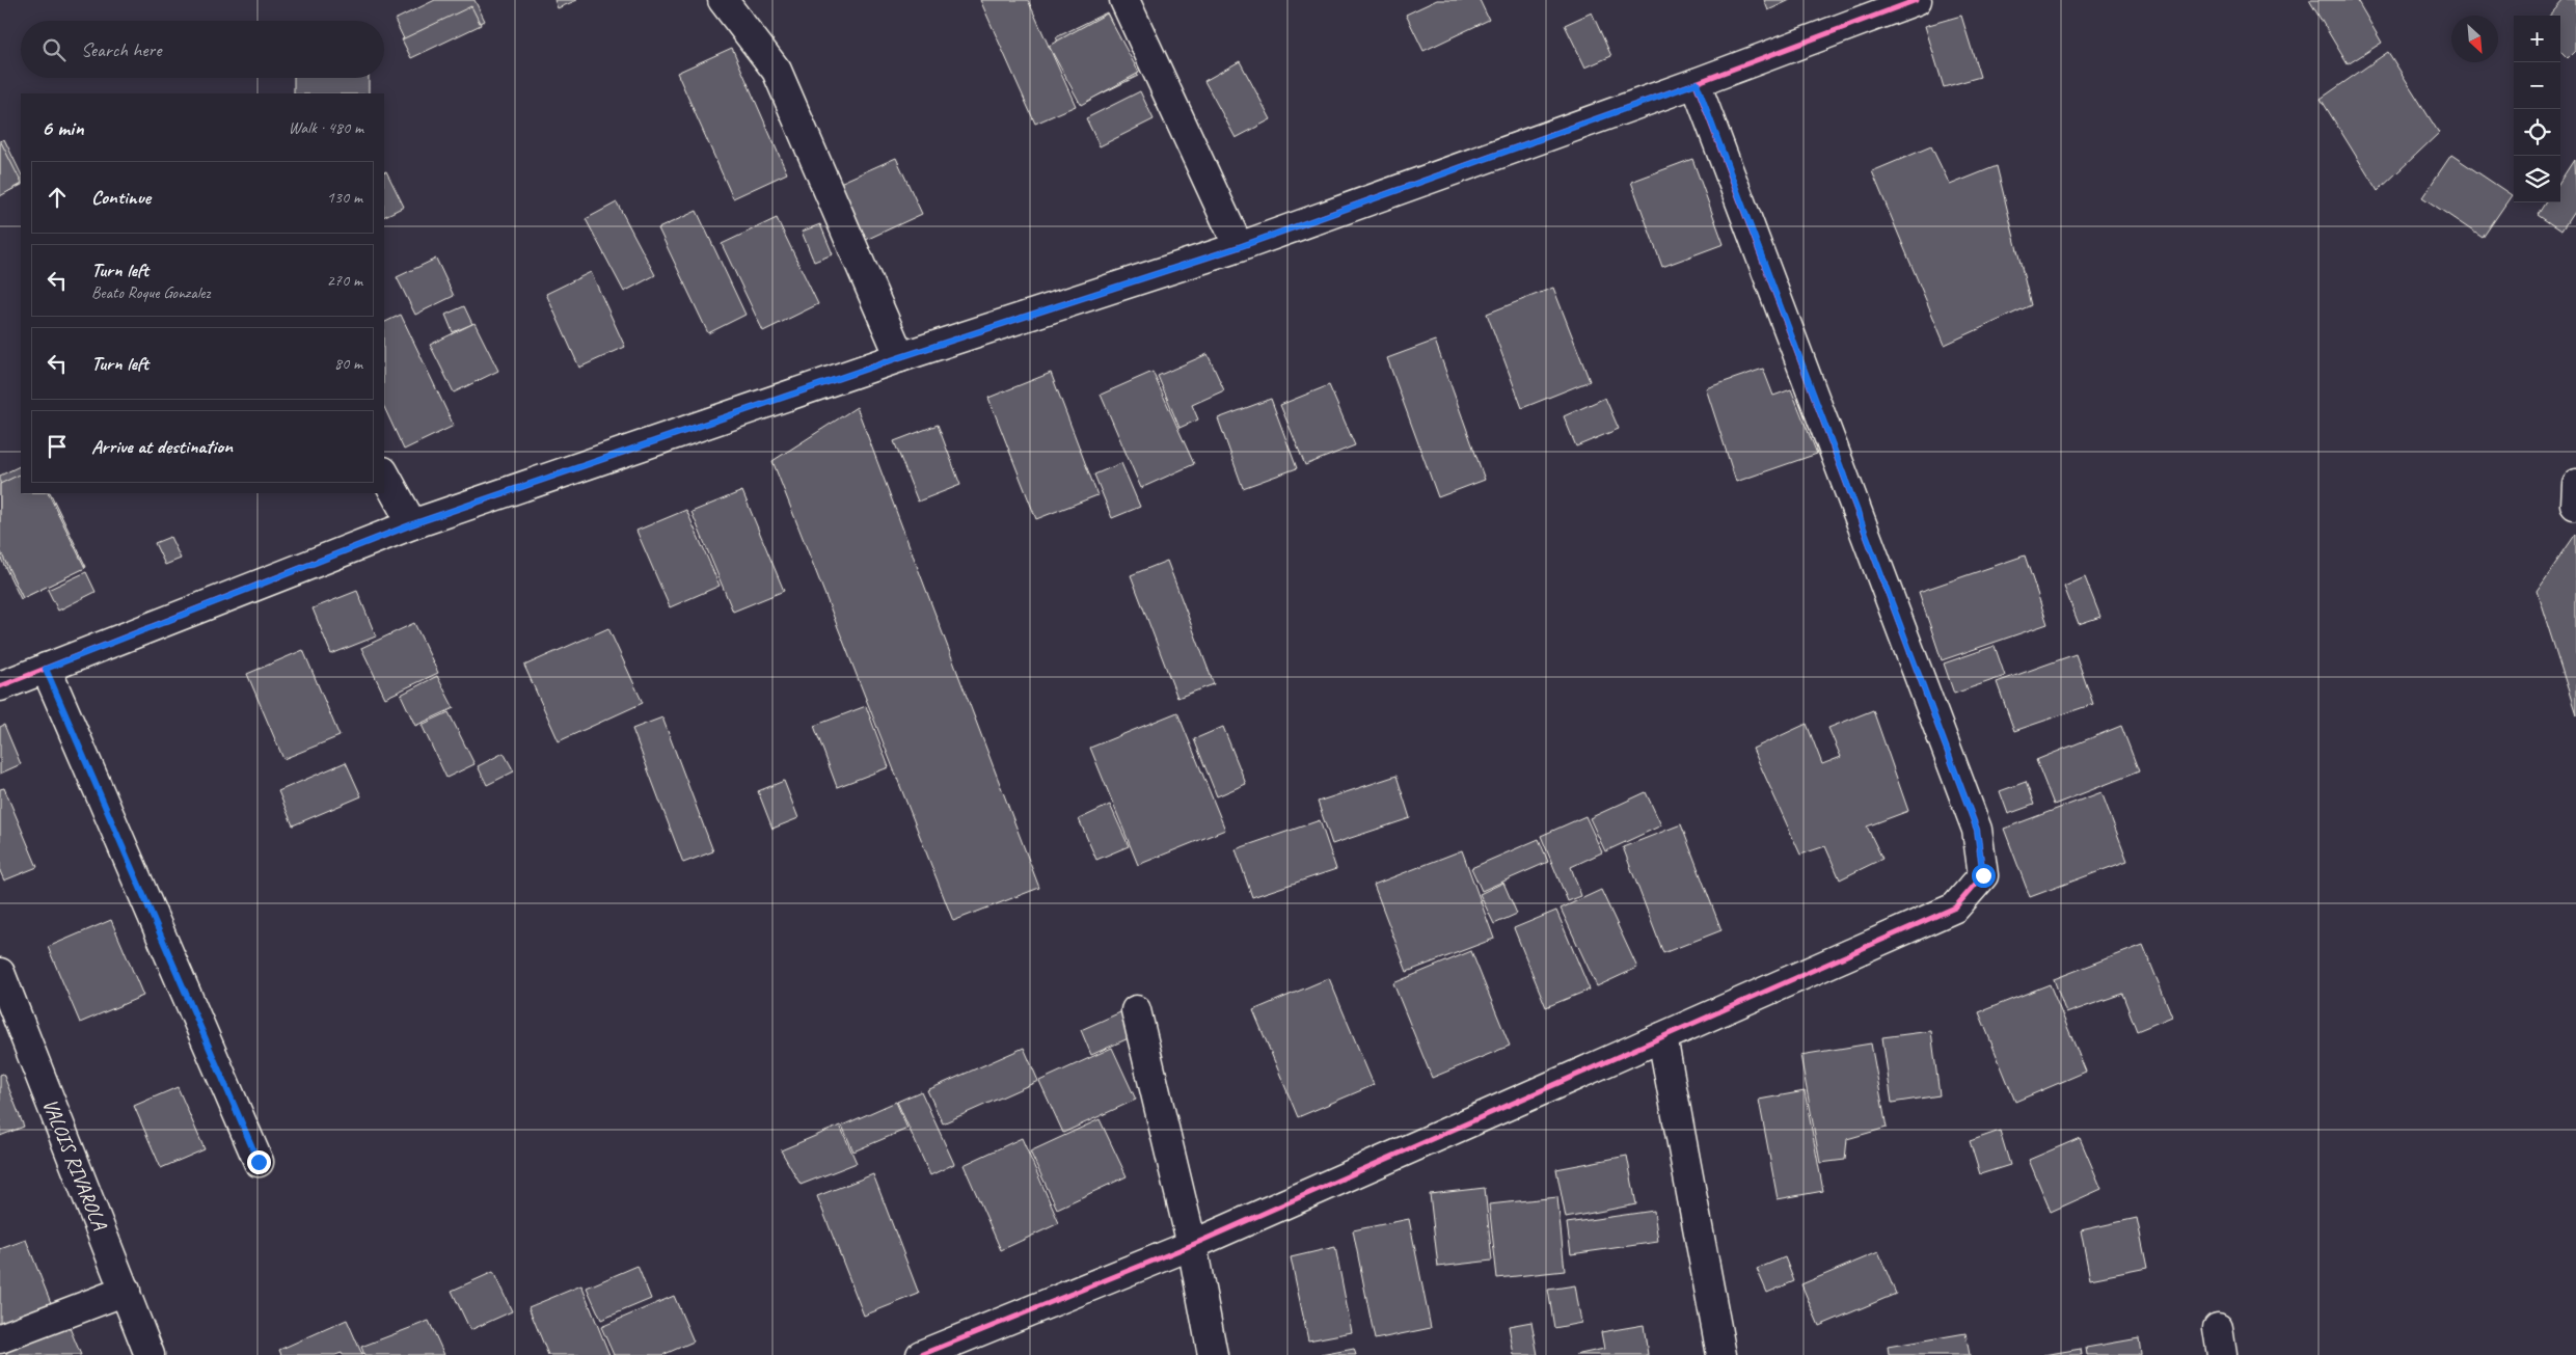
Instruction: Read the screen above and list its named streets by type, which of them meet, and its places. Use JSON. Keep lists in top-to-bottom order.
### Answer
{
  "streets": {
    "street": ["VALOIS RIVAROLA"]
  },
  "north": "bottom right",
  "page": {
    "map_buttons": ["+", "−"],
    "search": "Search here",
    "heading": ["6 min", "Walk · 480 m"],
    "list": [
      ["Continue", "130 m"],
      ["Turn left", "Beato Roque Gonzalez", "270 m"],
      ["Turn left", "80 m"],
      "Arrive at destination"
    ]
  }
}
